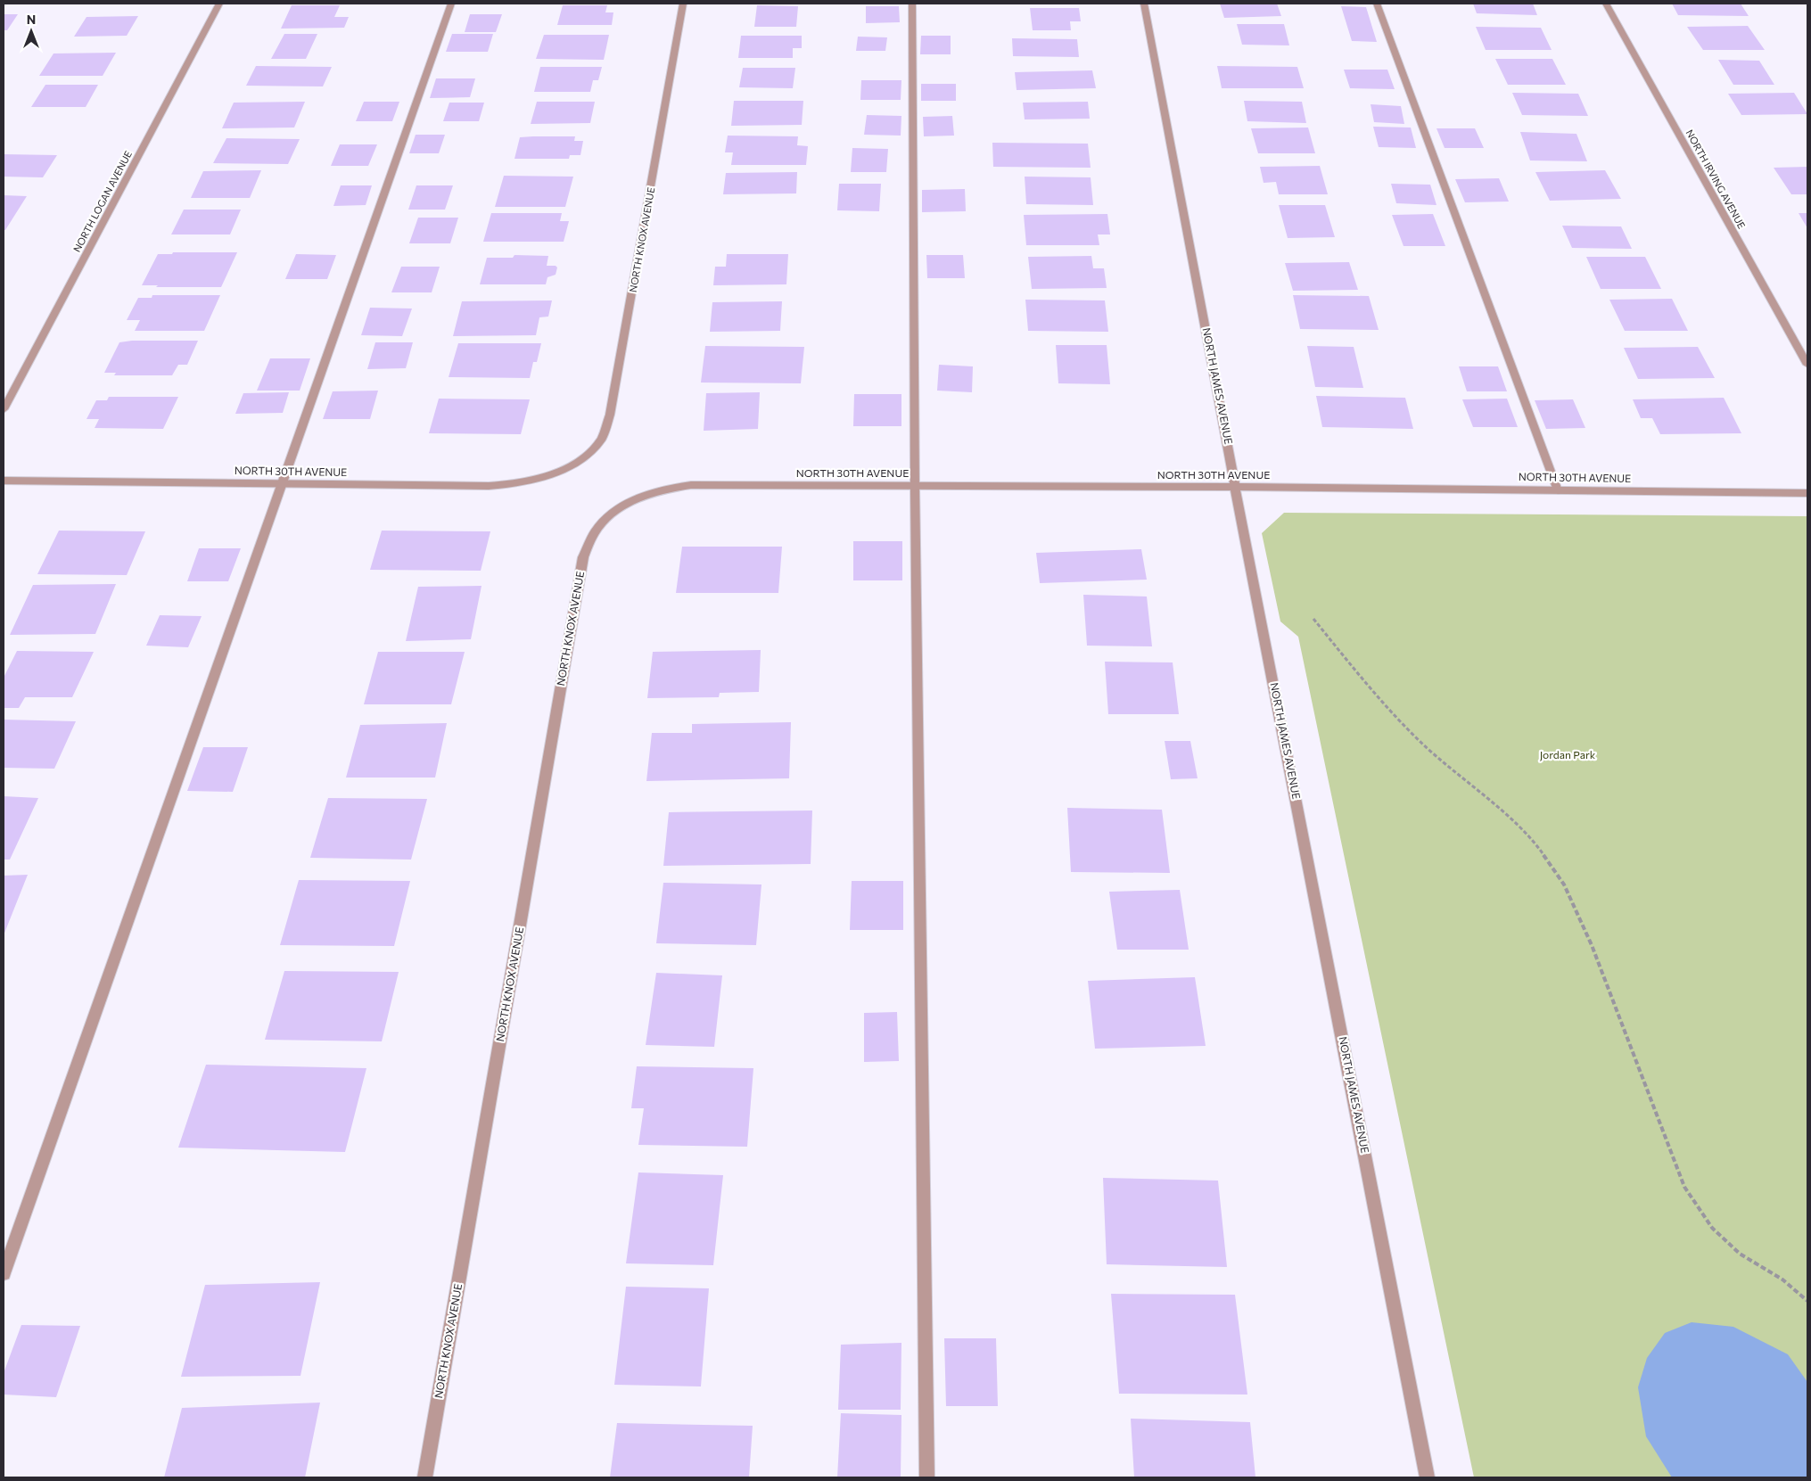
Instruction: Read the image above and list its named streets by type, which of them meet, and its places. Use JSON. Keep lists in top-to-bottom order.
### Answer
{
  "streets": {
    "street": [
      "NORTH IRVING AVENUE",
      "NORTH LOGAN AVENUE",
      "NORTH KNOX AVENUE",
      "NORTH JAMES AVENUE",
      "NORTH 30TH AVENUE"
    ]
  },
  "crossings": [
    ["NORTH KNOX AVENUE", "NORTH 30TH AVENUE"],
    ["NORTH JAMES AVENUE", "NORTH 30TH AVENUE"]
  ],
  "parks": ["Jordan Park"],
  "north": "top"
}
